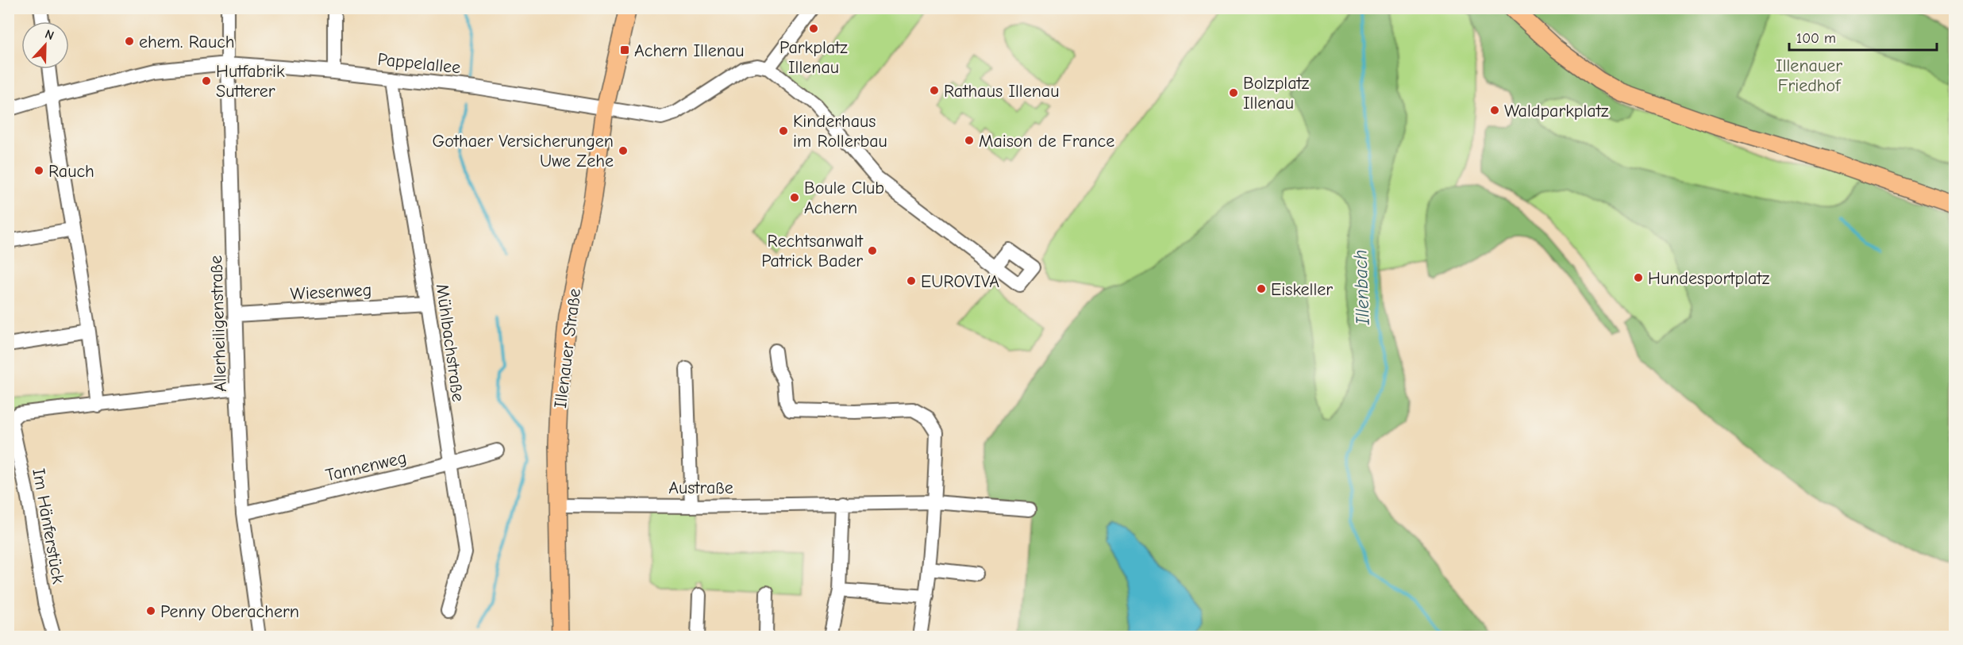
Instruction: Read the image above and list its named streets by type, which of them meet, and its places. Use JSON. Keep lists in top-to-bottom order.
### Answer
{
  "streets": {
    "main road": ["Illenauer Straße"],
    "street": [
      "Pappelallee",
      "Wiesenweg",
      "Allerheiligenstraße",
      "Mühlbachstraße",
      "Tannenweg",
      "Austraße",
      "Im Hänferstück"
    ]
  },
  "crossings": [
    ["Pappelallee", "Allerheiligenstraße"],
    ["Pappelallee", "Mühlbachstraße"],
    ["Pappelallee", "Illenauer Straße"],
    ["Wiesenweg", "Allerheiligenstraße"],
    ["Wiesenweg", "Mühlbachstraße"],
    ["Allerheiligenstraße", "Tannenweg"],
    ["Mühlbachstraße", "Tannenweg"],
    ["Illenauer Straße", "Austraße"]
  ],
  "water": ["Illenbach"],
  "parks": ["Illenauer Friedhof"],
  "places": {
    "other": [
      "Parkplatz Illenau",
      "ehem. Rauch",
      "Hutfabrik Sutterer",
      "Rathaus Illenau",
      "Bolzplatz Illenau",
      "Waldparkplatz",
      "Kinderhaus im Rollerbau",
      "Maison de France",
      "Gothaer Versicherungen Uwe Zehe",
      "Rauch",
      "Boule Club Achern",
      "Rechtsanwalt Patrick Bader",
      "Hundesportplatz",
      "EUROVIVA",
      "Eiskeller",
      "Penny Oberachern"
    ],
    "transit": ["Achern Illenau"]
  },
  "scale_bar": "100 m",
  "north": "top"
}
